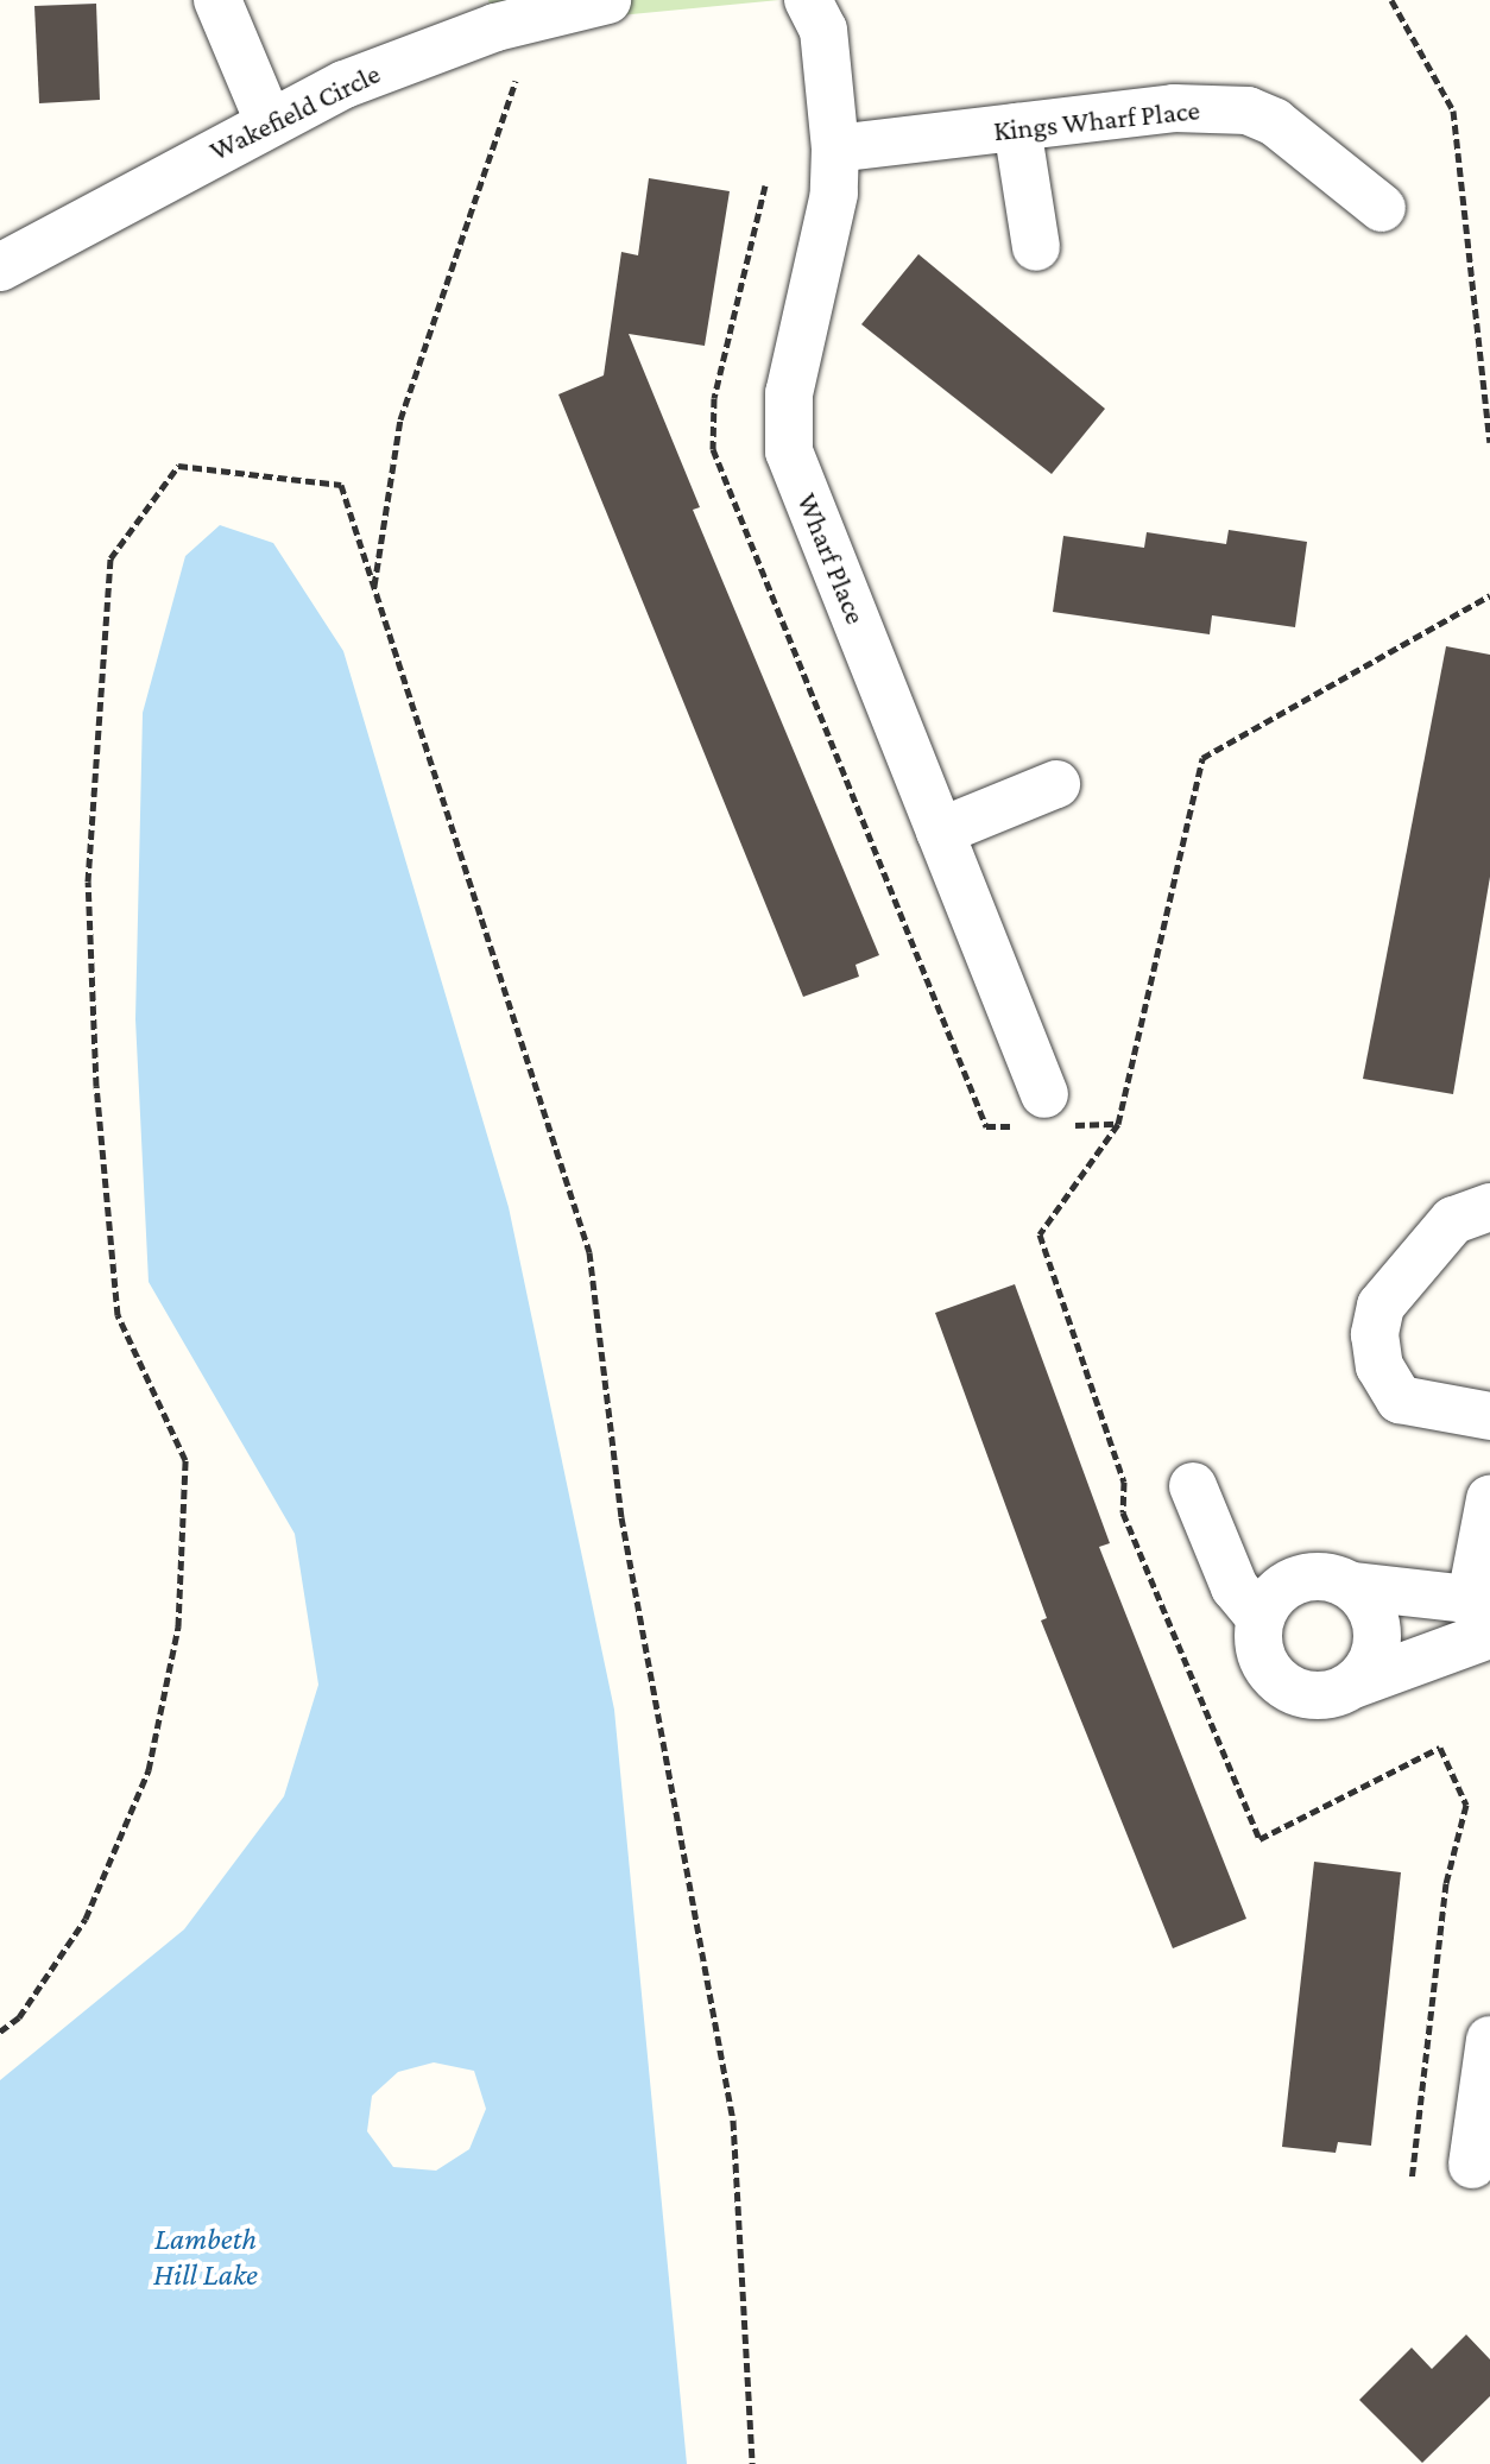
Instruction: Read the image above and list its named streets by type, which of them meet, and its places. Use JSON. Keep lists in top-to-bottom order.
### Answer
{
  "streets": {
    "street": ["Wakefield Circle", "Kings Wharf Place", "Wharf Place"]
  },
  "crossings": [
    ["Kings Wharf Place", "Wharf Place"]
  ],
  "water": ["Lambeth Hill Lake"]
}
